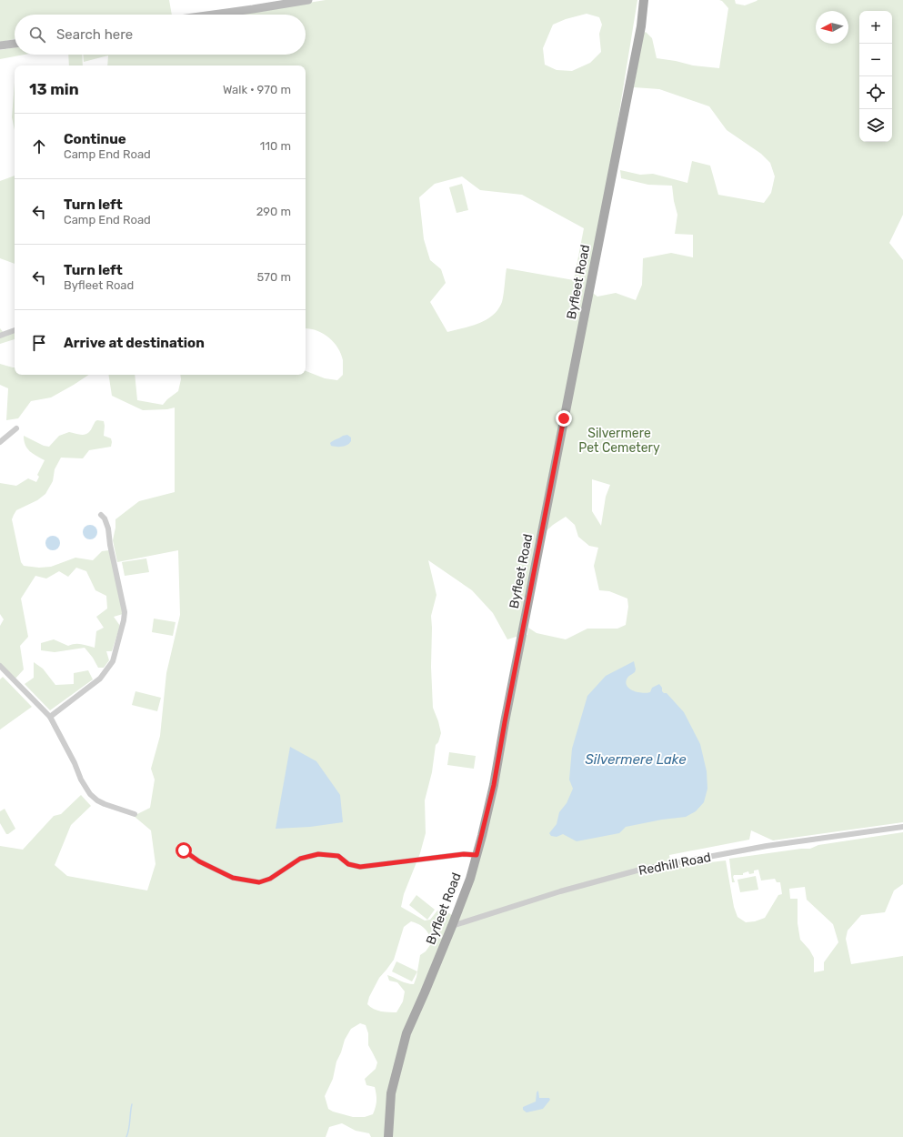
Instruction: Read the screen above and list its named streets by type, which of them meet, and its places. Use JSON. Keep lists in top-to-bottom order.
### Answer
{
  "streets": {
    "main road": ["Byfleet Road"],
    "street": ["Redhill Road"]
  },
  "crossings": [
    ["Byfleet Road", "Redhill Road"]
  ],
  "water": ["Silvermere Lake"],
  "parks": ["Silvermere Pet Cemetery"],
  "north": "left",
  "page": {
    "map_buttons": ["+", "−"],
    "search": "Search here",
    "heading": ["13 min", "Walk · 970 m"],
    "list": [
      ["Continue", "Camp End Road", "110 m"],
      ["Turn left", "Camp End Road", "290 m"],
      ["Turn left", "Byfleet Road", "570 m"],
      "Arrive at destination"
    ]
  }
}
